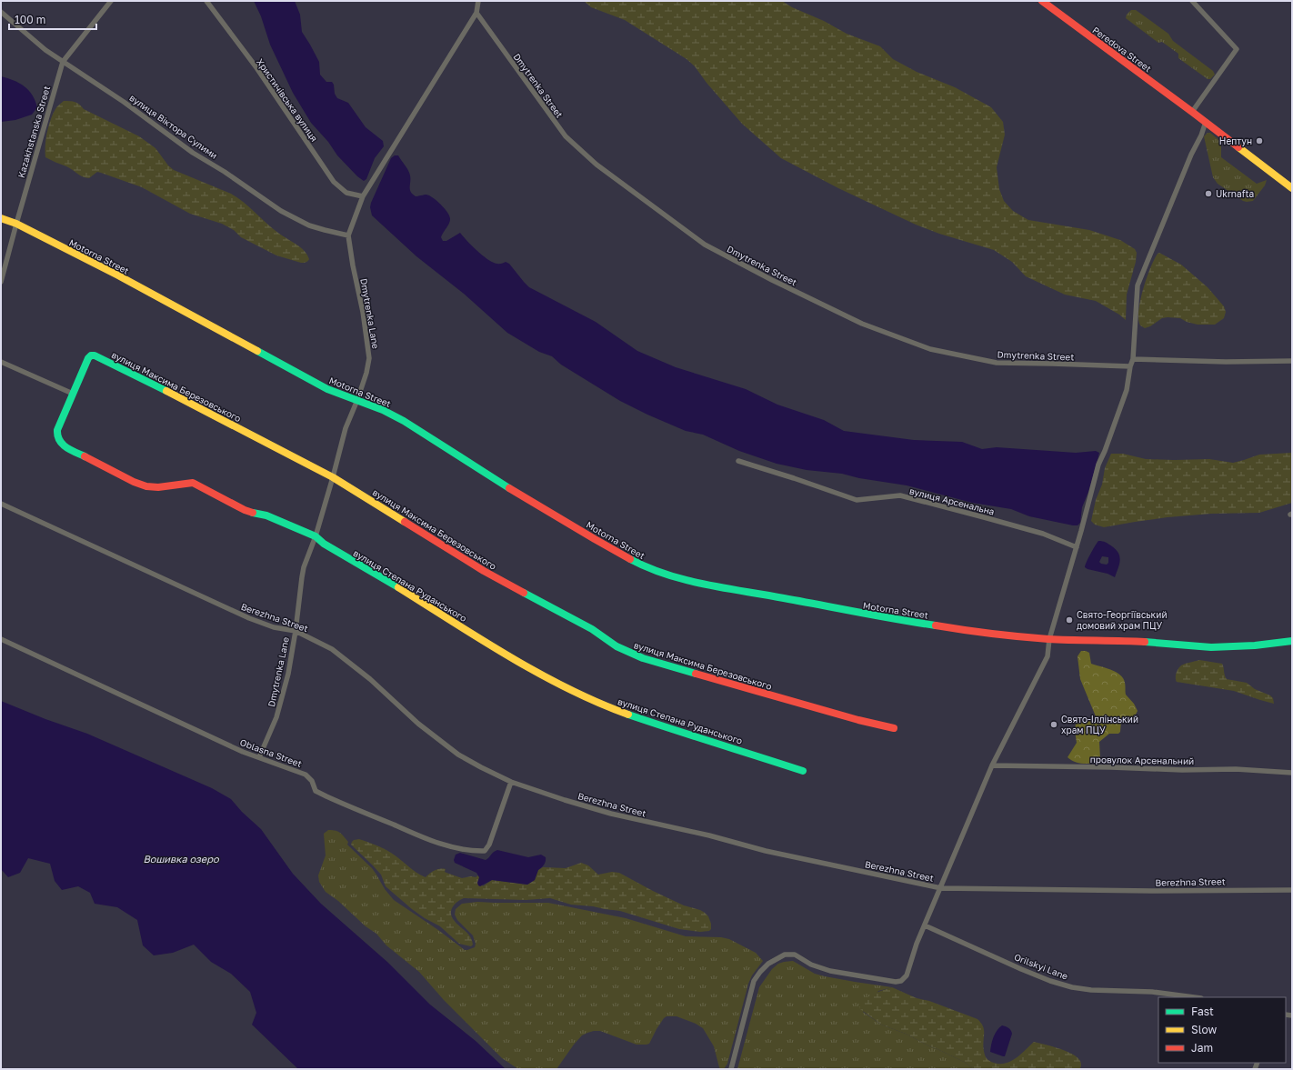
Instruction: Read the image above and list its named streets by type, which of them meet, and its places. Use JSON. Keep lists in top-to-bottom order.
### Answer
{
  "streets": {
    "street": [
      "Peredova Street",
      "Dmytrenka Street",
      "Христичівська вулиця",
      "вулиця Віктора Сулими",
      "Kazakhstanska Street",
      "Motorna Street",
      "Dmytrenka Lane",
      "вулиця Максима Березовського",
      "вулиця Арсенальна",
      "вулиця Степана Руданського",
      "Berezhna Street",
      "Oblasna Street",
      "провулок Арсенальний",
      "Orilskyi Lane"
    ]
  },
  "crossings": [
    ["Dmytrenka Street", "Dmytrenka Lane"],
    ["Христичівська вулиця", "Dmytrenka Lane"],
    ["вулиця Віктора Сулими", "Kazakhstanska Street"],
    ["вулиця Віктора Сулими", "Dmytrenka Lane"],
    ["Kazakhstanska Street", "Motorna Street"],
    ["Motorna Street", "Dmytrenka Lane"],
    ["Dmytrenka Lane", "вулиця Максима Березовського"],
    ["Dmytrenka Lane", "вулиця Степана Руданського"],
    ["Dmytrenka Lane", "Berezhna Street"],
    ["Dmytrenka Lane", "Oblasna Street"],
    ["вулиця Максима Березовського", "вулиця Степана Руданського"],
    ["Berezhna Street", "Oblasna Street"]
  ],
  "water": ["Вошивка озеро"],
  "places": [
    "Нептун",
    "Ukrnafta",
    "Свято-Георгіївський домовий храм ПЦУ",
    "Свято-Іллінський храм ПЦУ"
  ],
  "legend": ["Fast", "Slow", "Jam"],
  "scale_bar": "100 m"
}
